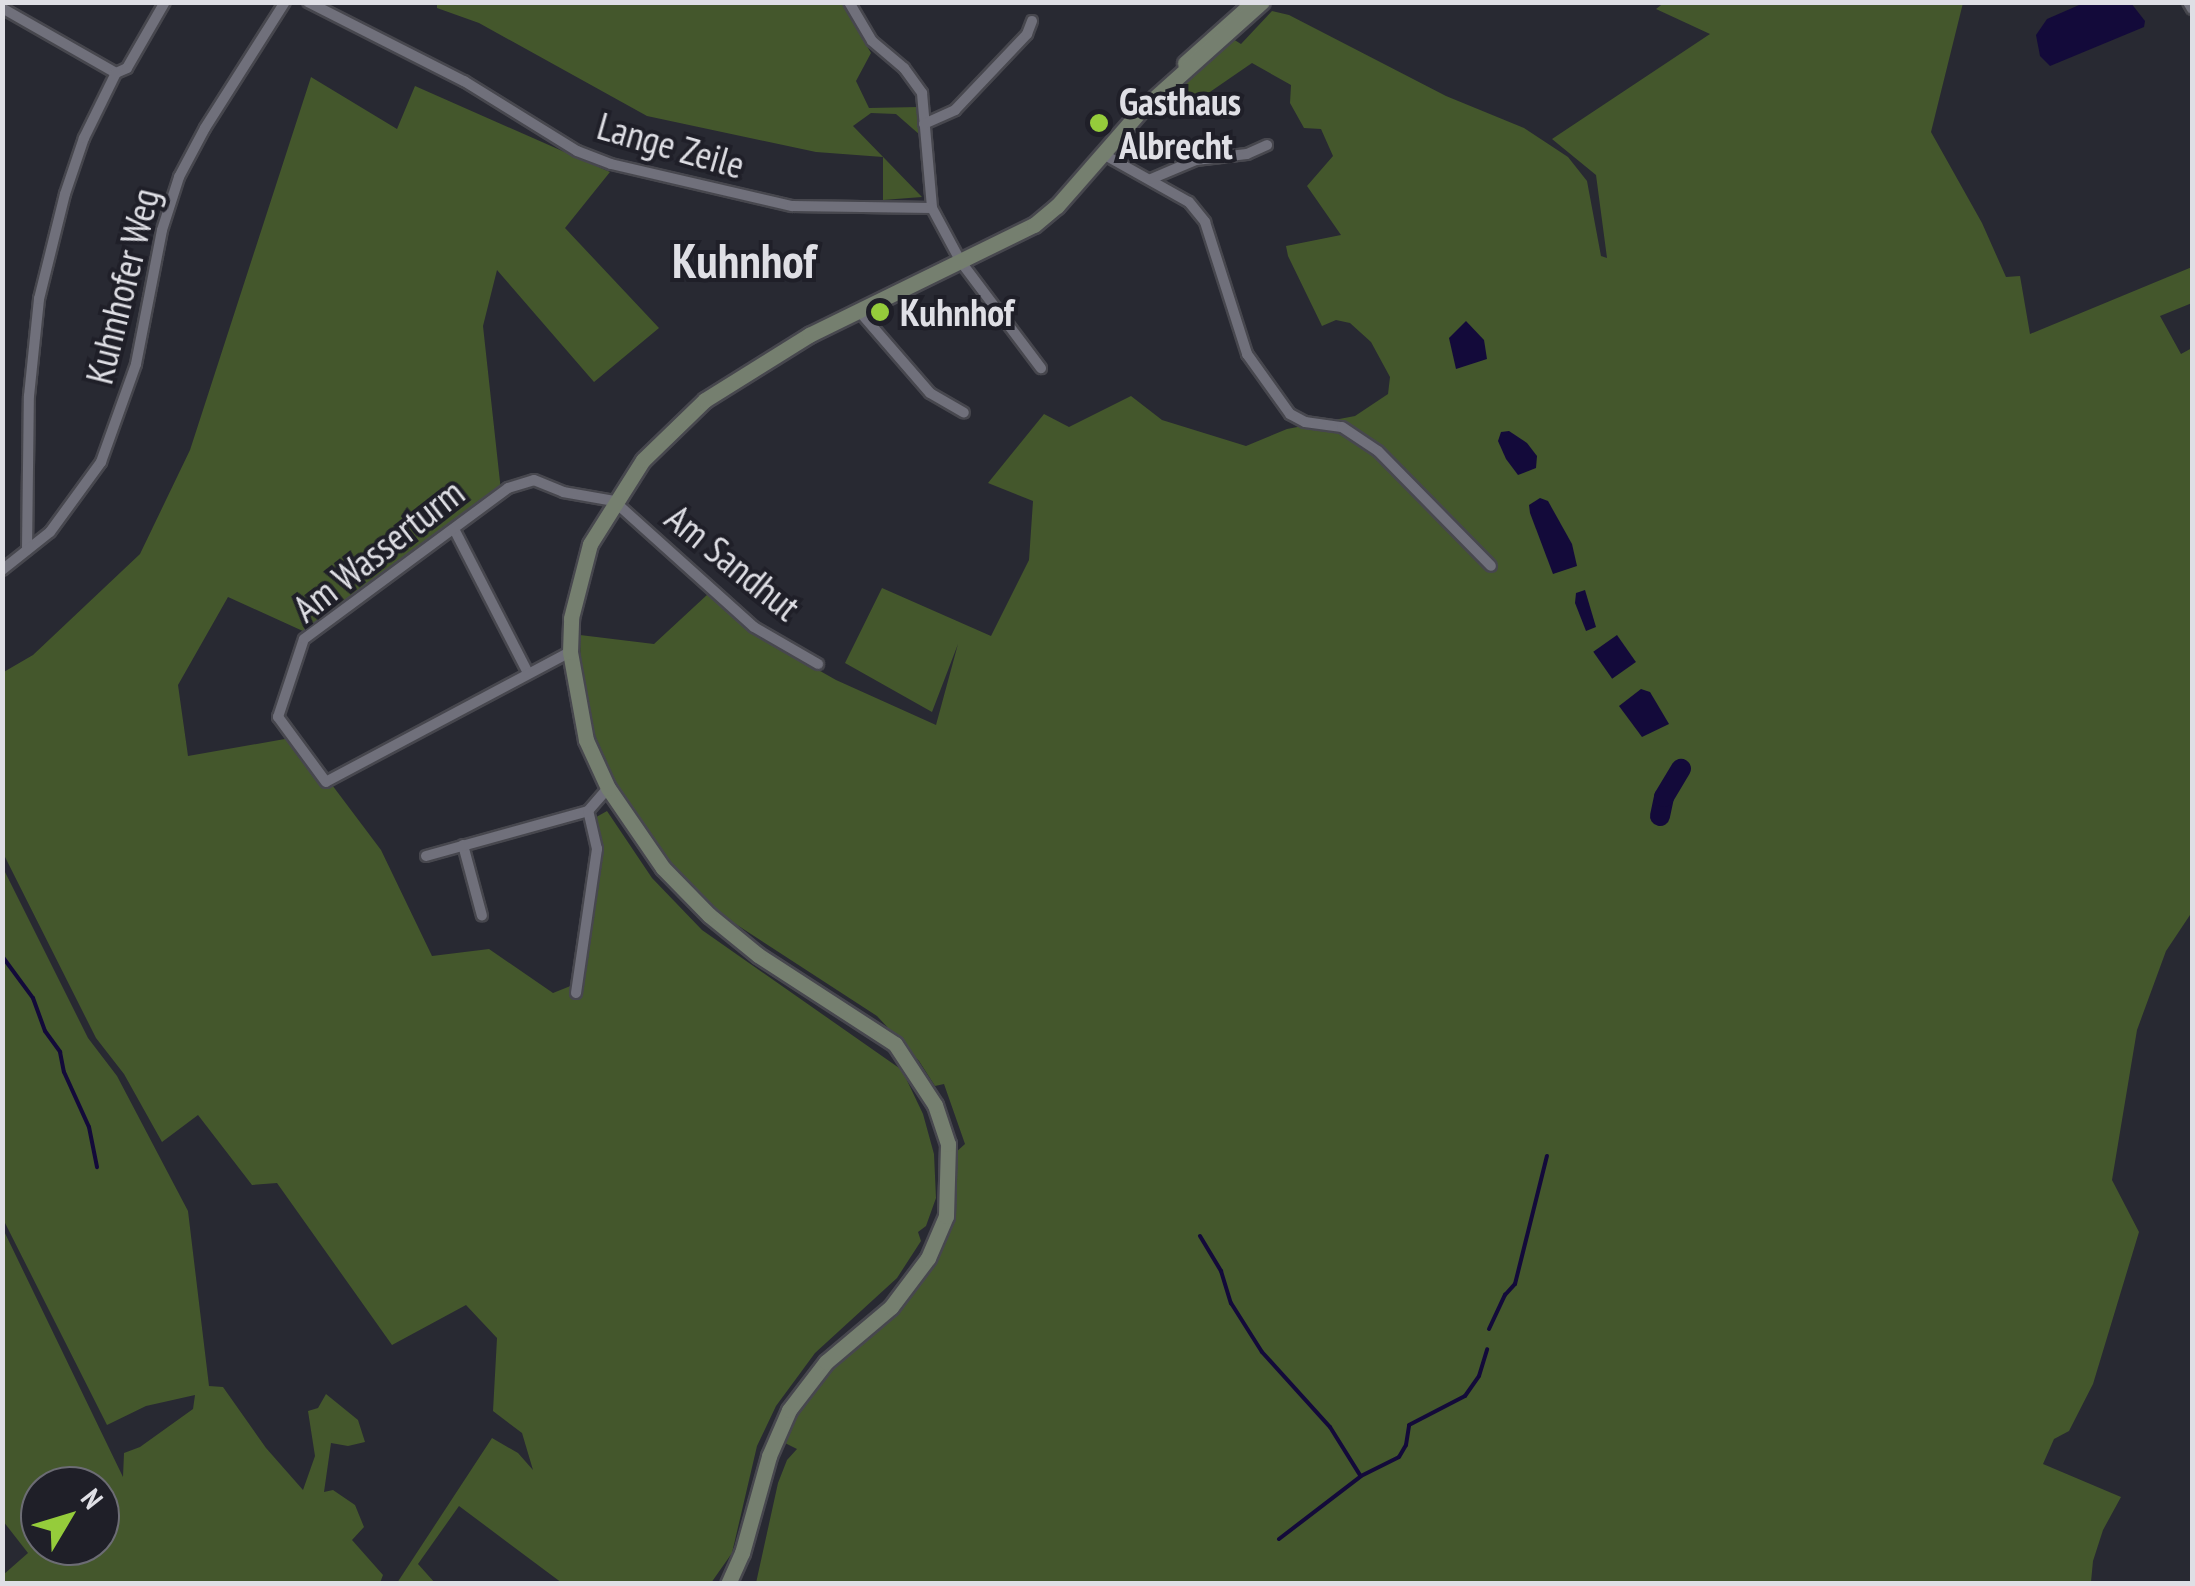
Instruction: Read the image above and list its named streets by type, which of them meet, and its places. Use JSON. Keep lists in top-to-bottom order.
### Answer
{
  "streets": {
    "street": [
      "Lange Zeile",
      "Kuhnhofer Weg",
      "Am Wasserturm",
      "Am Sandhut"
    ]
  },
  "crossings": [
    ["Am Wasserturm", "Am Sandhut"]
  ],
  "districts": ["Kuhnhof"],
  "places": ["Gasthaus Albrecht", "Kuhnhof"],
  "north": "top right"
}
